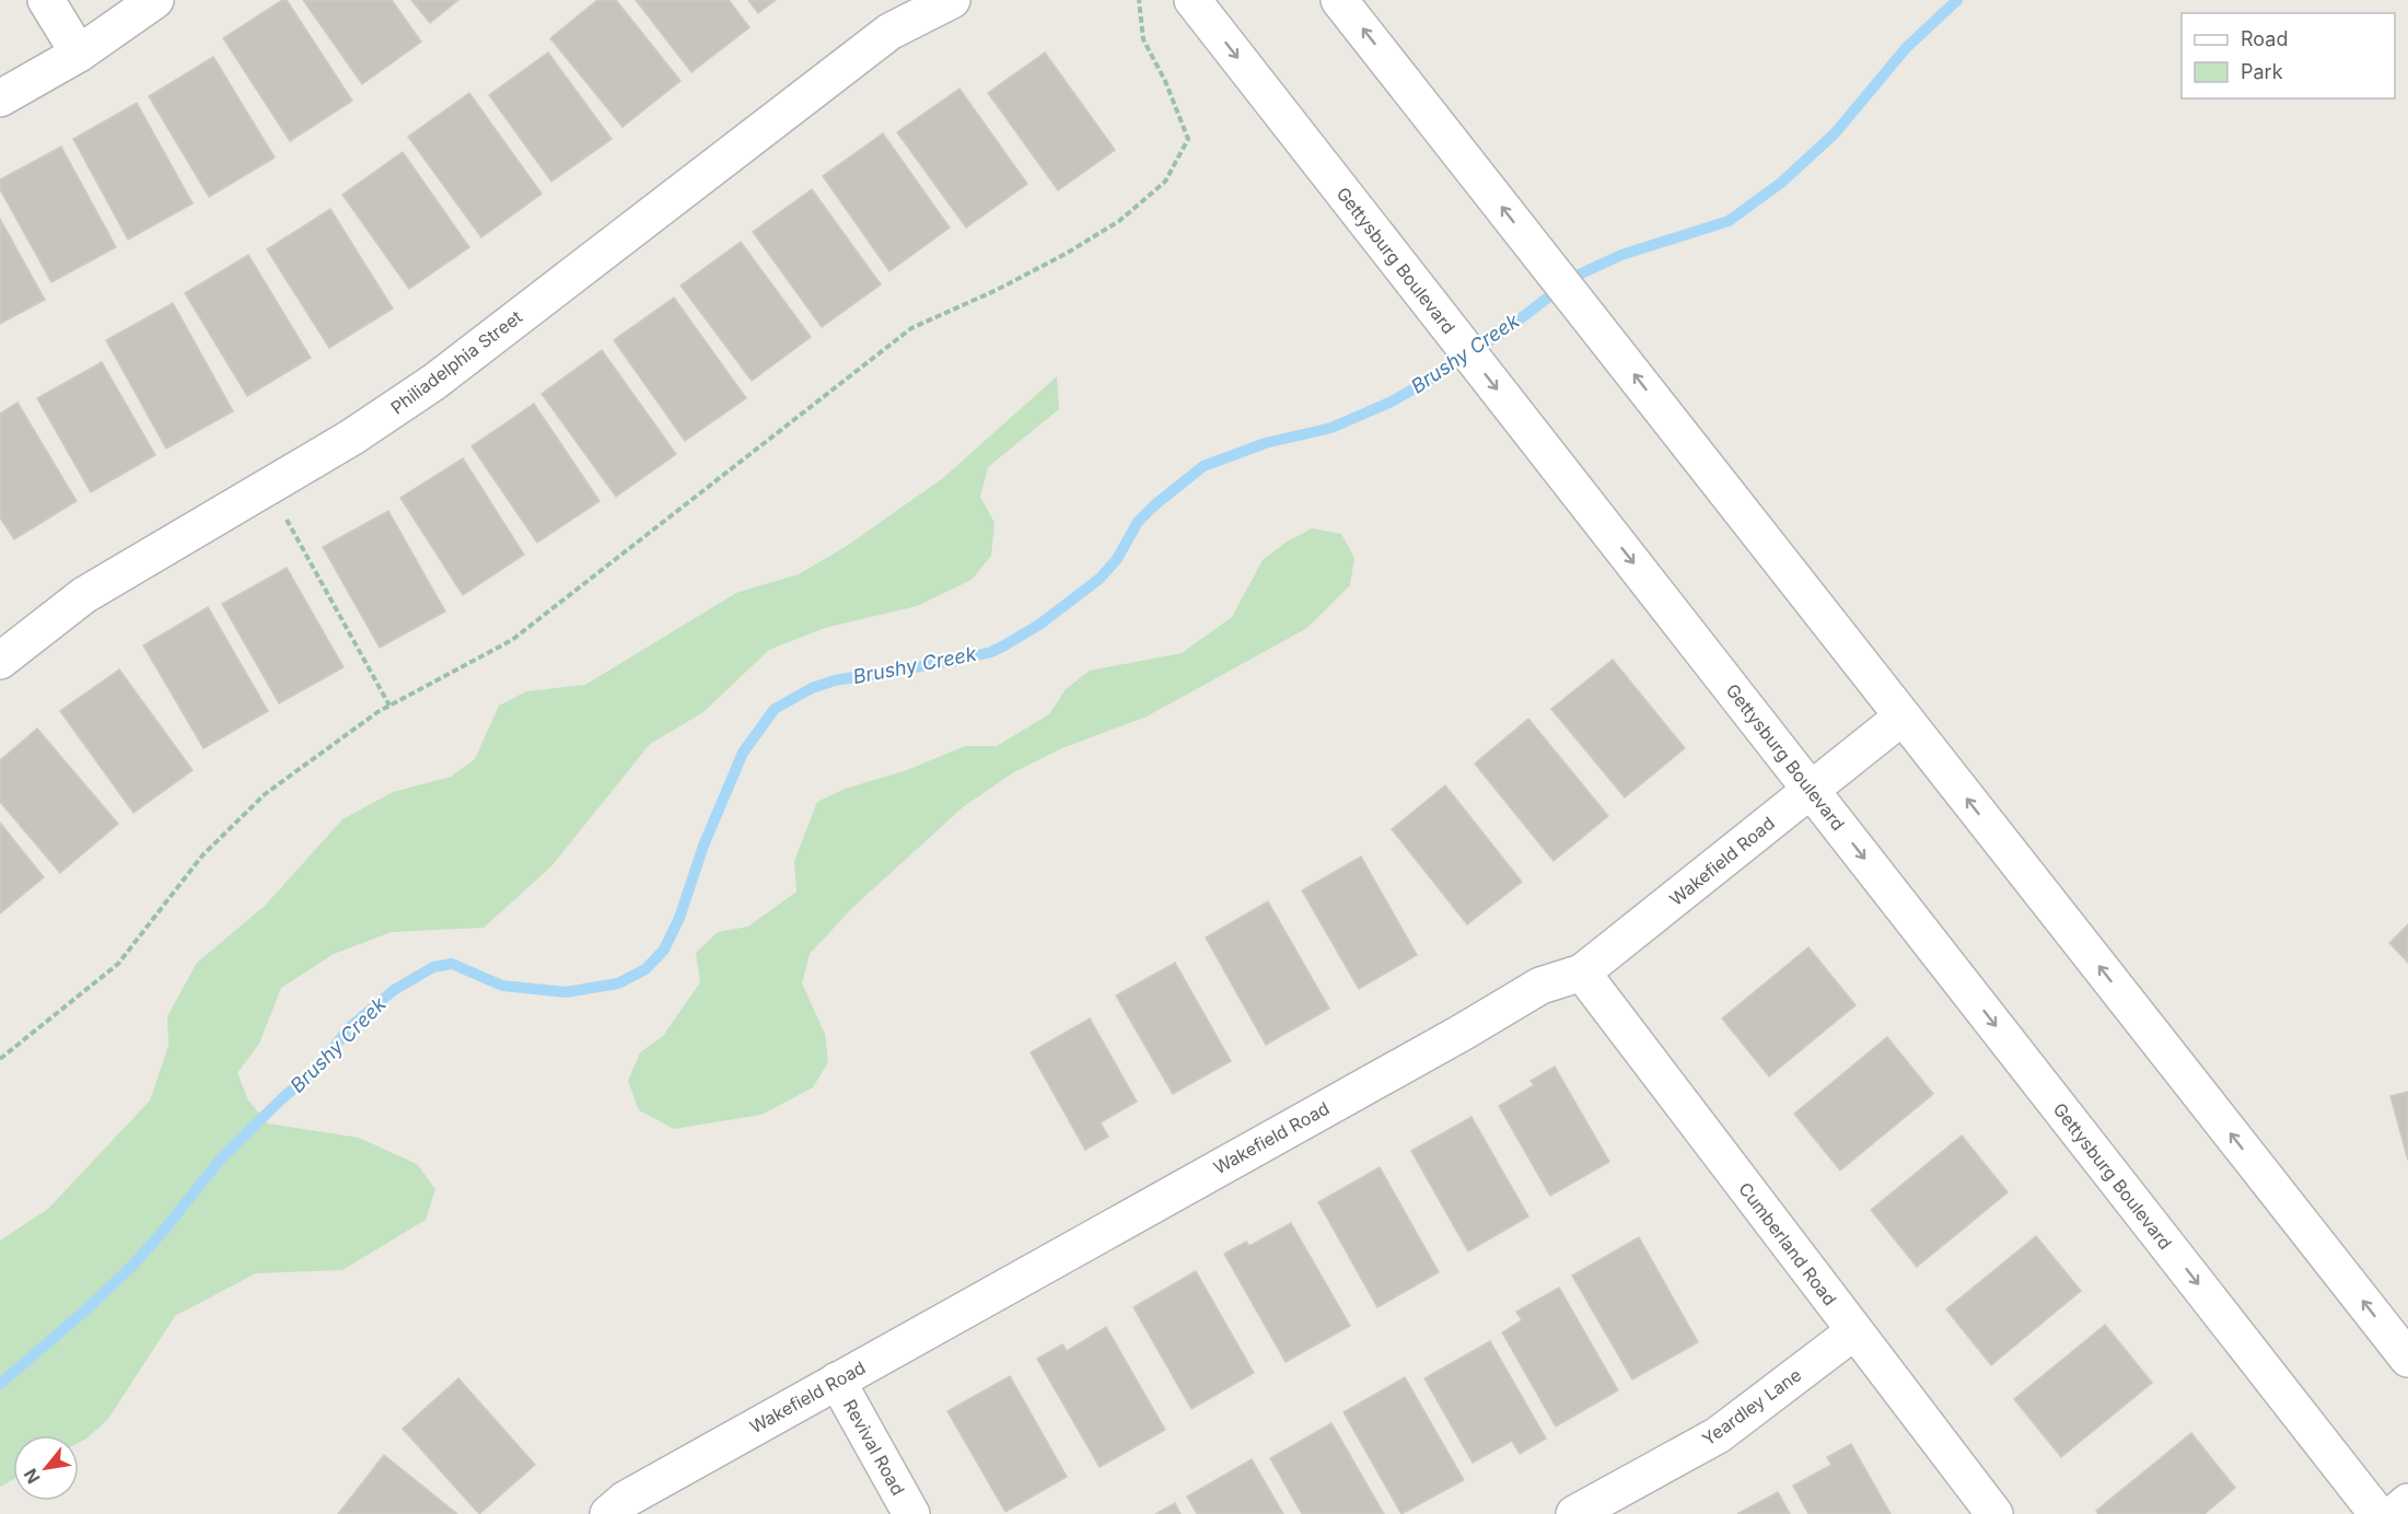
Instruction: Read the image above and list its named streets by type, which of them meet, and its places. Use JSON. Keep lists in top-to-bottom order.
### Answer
{
  "streets": {
    "street": [
      "Gettysburg Boulevard",
      "Philiadelphia Street",
      "Wakefield Road",
      "Cumberland Road",
      "Yeardley Lane",
      "Revival Road"
    ]
  },
  "crossings": [
    ["Gettysburg Boulevard", "Wakefield Road"],
    ["Wakefield Road", "Cumberland Road"],
    ["Wakefield Road", "Revival Road"],
    ["Cumberland Road", "Yeardley Lane"]
  ],
  "water": ["Brushy Creek"],
  "legend": ["Road", "Park"],
  "north": "bottom left"
}
